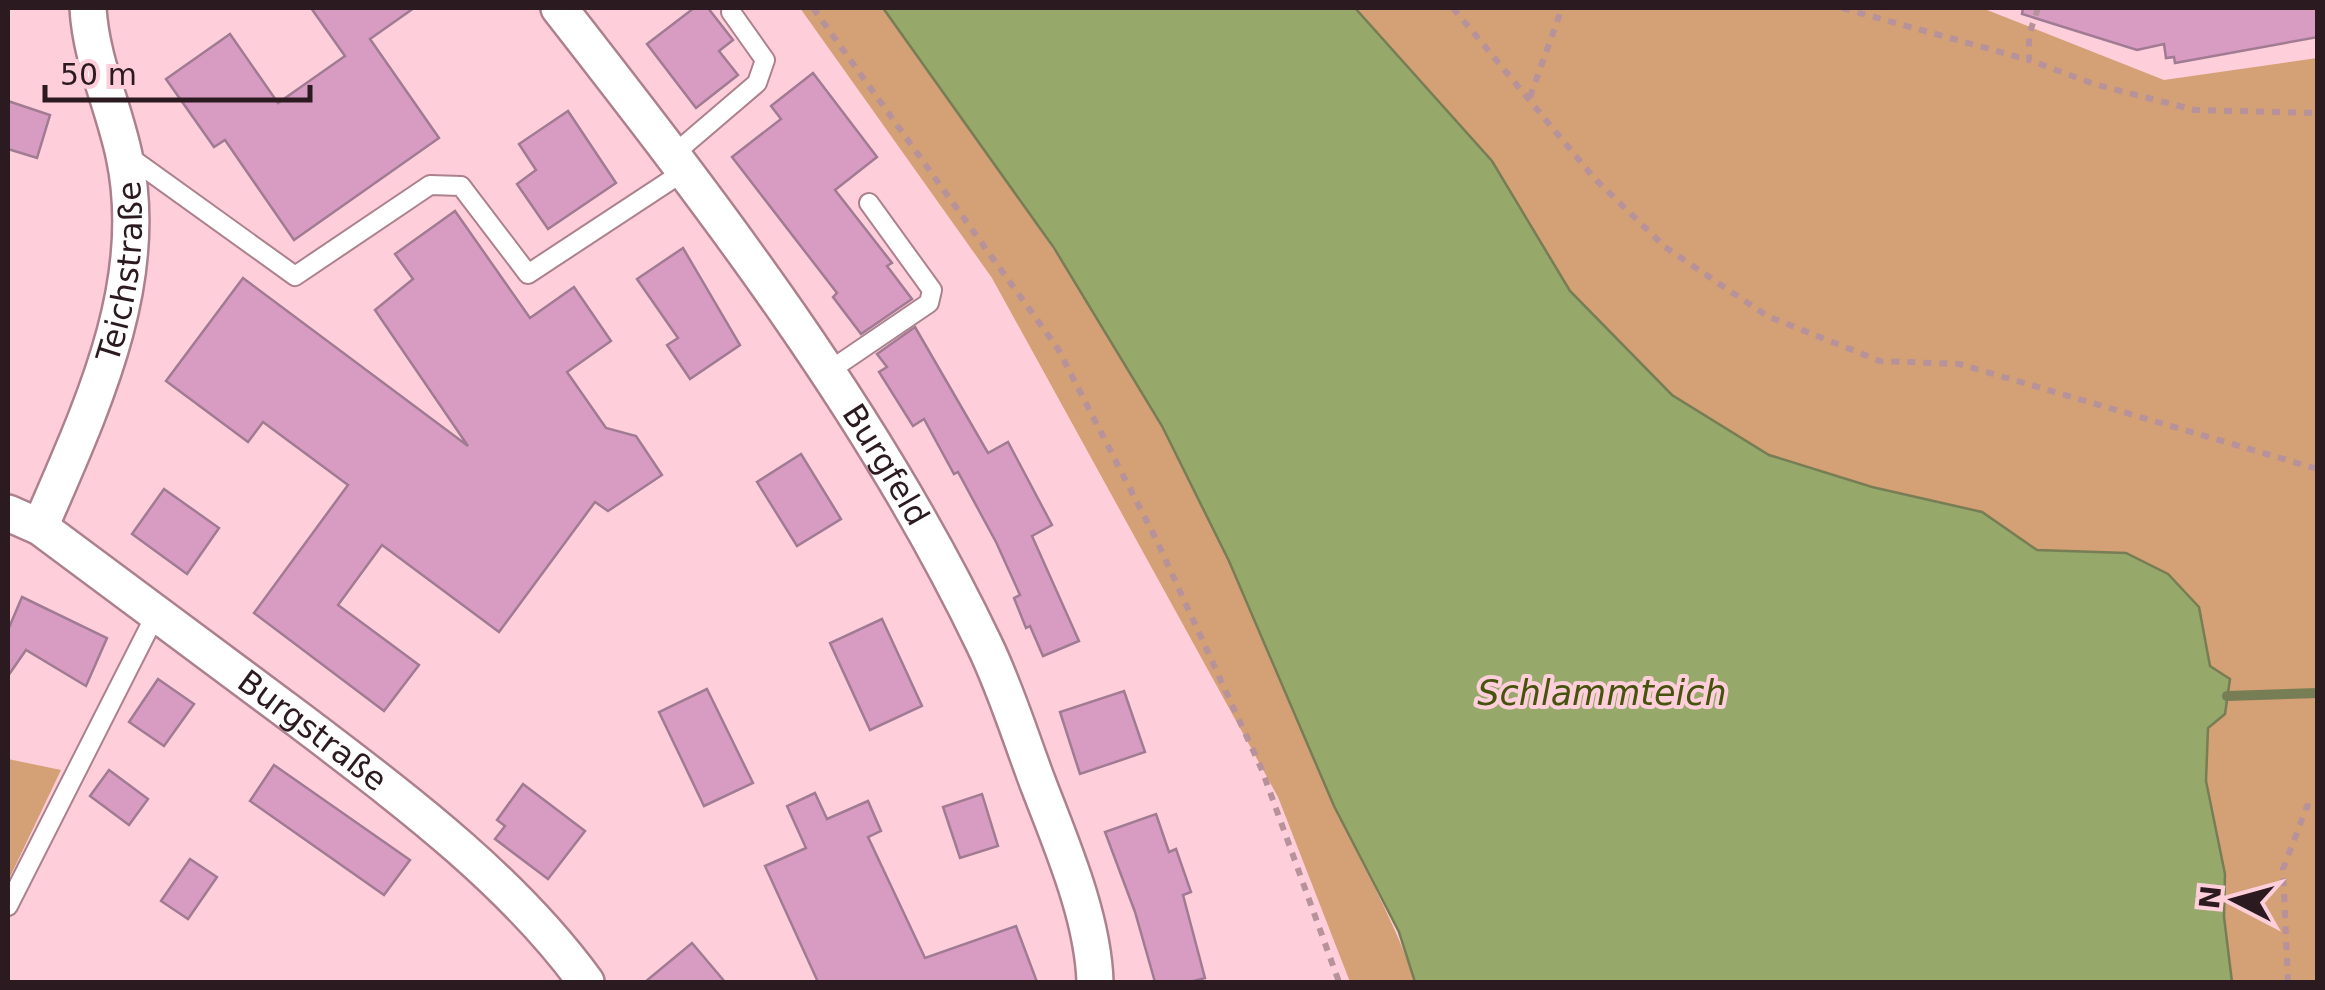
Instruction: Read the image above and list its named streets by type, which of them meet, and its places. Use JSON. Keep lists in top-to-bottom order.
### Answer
{
  "streets": {
    "street": ["Teichstraße", "Burgfeld", "Burgstraße"]
  },
  "crossings": [
    ["Teichstraße", "Burgstraße"]
  ],
  "water": ["Schlammteich"],
  "scale_bar": "50 m",
  "north": "left"
}
